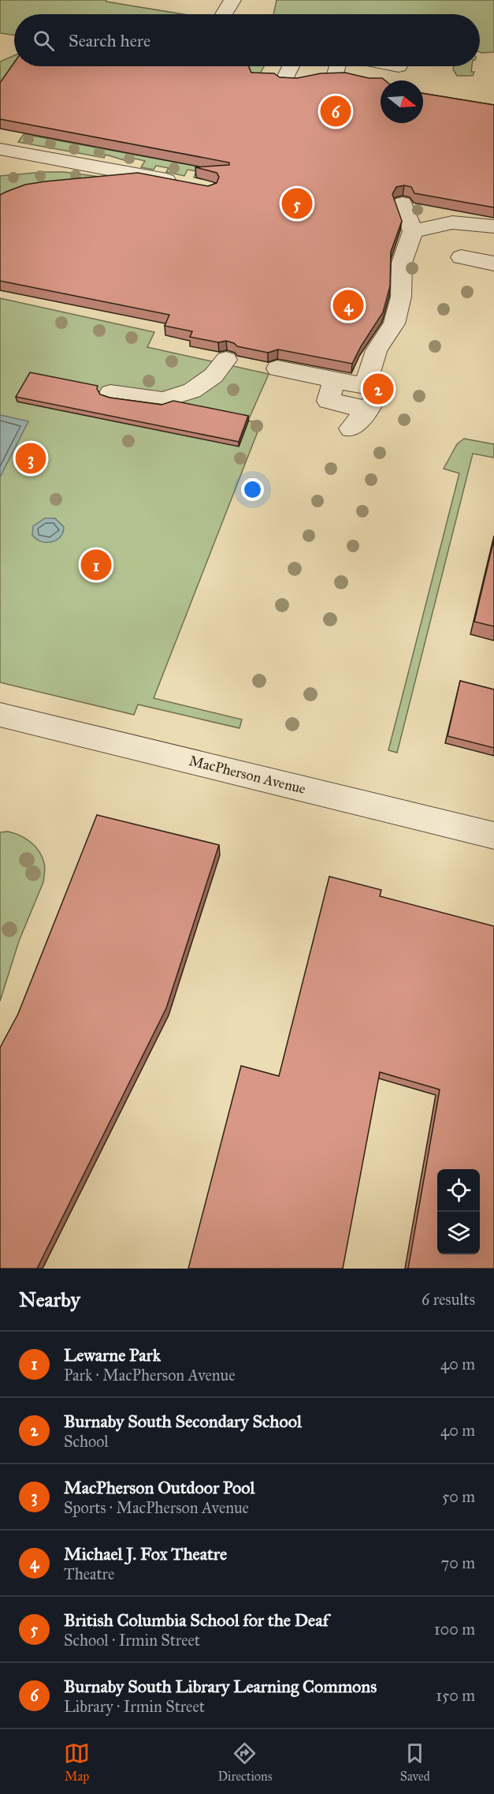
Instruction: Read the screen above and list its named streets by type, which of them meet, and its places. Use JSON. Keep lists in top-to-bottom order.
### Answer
{
  "streets": {
    "street": ["MacPherson Avenue"]
  },
  "north": "right",
  "page": {
    "search": "Search here",
    "pins": [
      "6",
      "5",
      "4",
      "2",
      "3",
      "1"
    ],
    "heading": ["Nearby", "6 results"],
    "list": [
      {
        "mark": "1",
        "name": "Lewarne Park",
        "note": "Park · MacPherson Avenue",
        "value": "40 m"
      },
      {
        "mark": "2",
        "name": "Burnaby South Secondary School",
        "note": "School",
        "value": "40 m"
      },
      {
        "mark": "3",
        "name": "MacPherson Outdoor Pool",
        "note": "Sports · MacPherson Avenue",
        "value": "50 m"
      },
      {
        "mark": "4",
        "name": "Michael J. Fox Theatre",
        "note": "Theatre",
        "value": "70 m"
      },
      {
        "mark": "5",
        "name": "British Columbia School for the Deaf",
        "note": "School · Irmin Street",
        "value": "100 m"
      },
      {
        "mark": "6",
        "name": "Burnaby South Library Learning Commons",
        "note": "Library · Irmin Street",
        "value": "150 m"
      }
    ],
    "nav": ["Map", "Directions", "Saved"]
  }
}
